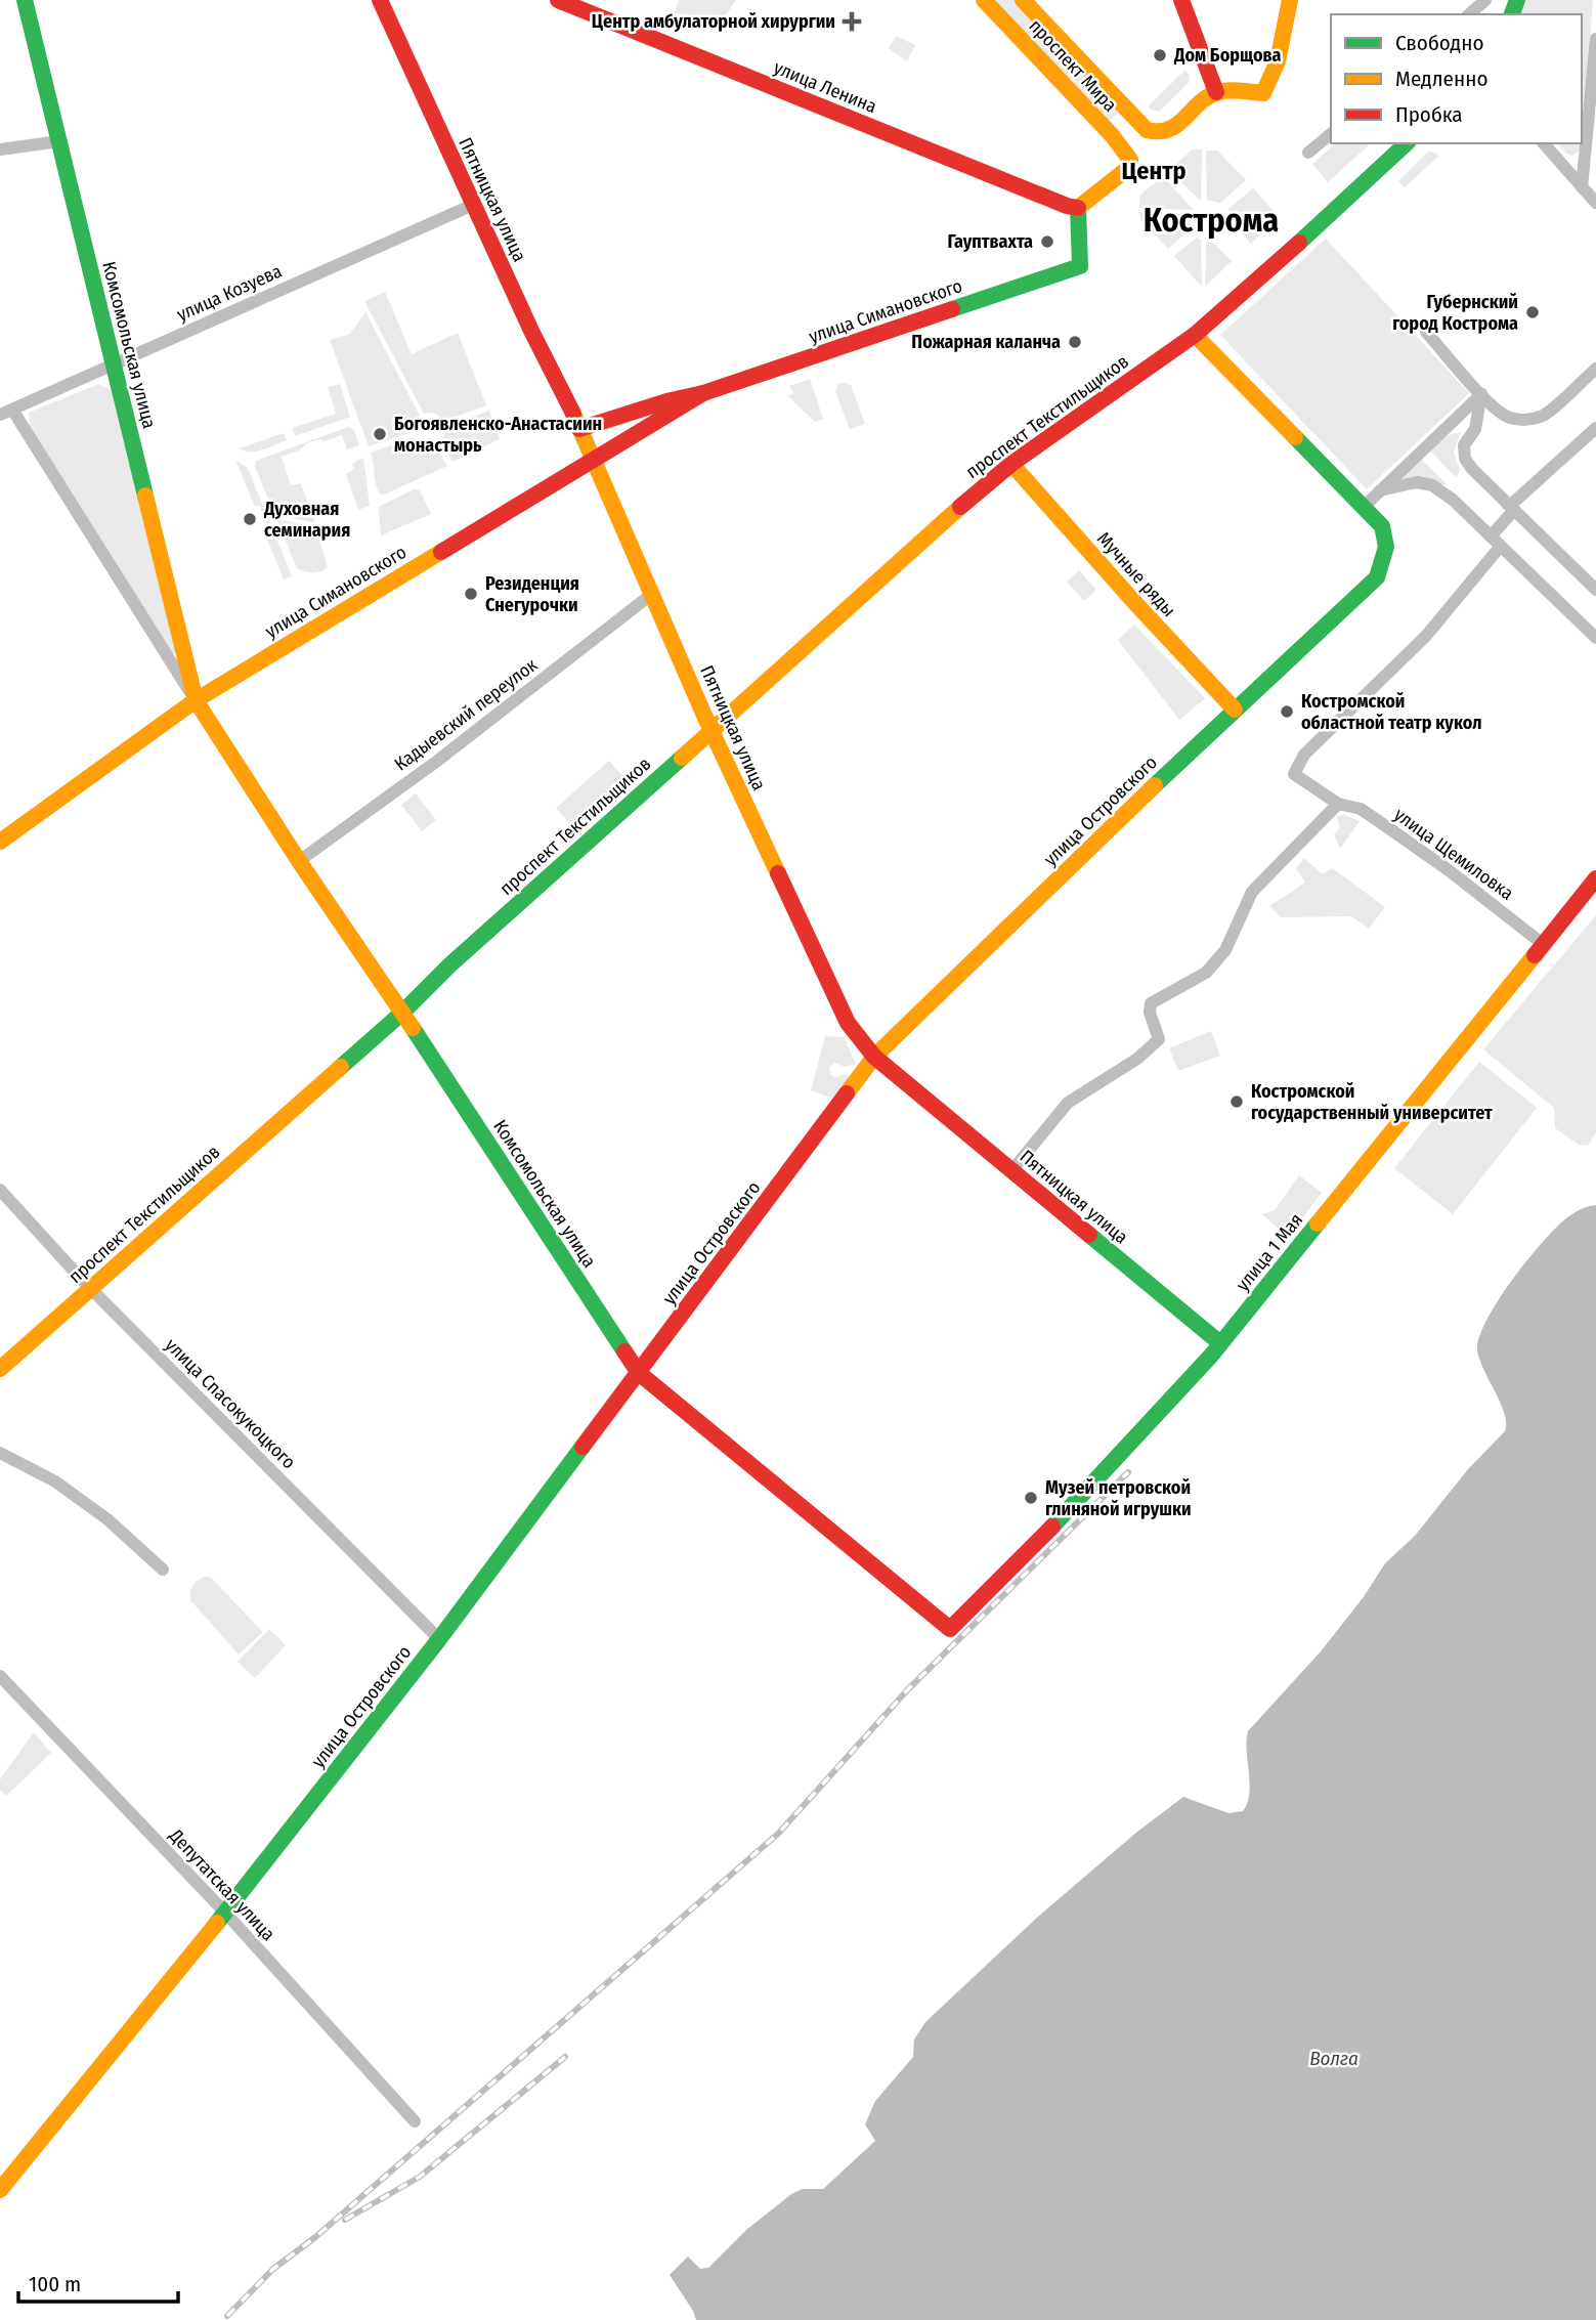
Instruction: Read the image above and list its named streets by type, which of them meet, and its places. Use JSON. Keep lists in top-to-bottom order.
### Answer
{
  "streets": {
    "street": [
      "проспект Мира",
      "улица Ленина",
      "Пятницкая улица",
      "улица Козуева",
      "улица Симановского",
      "Комсомольская улица",
      "проспект Текстильщиков",
      "Мучные ряды",
      "Кадыевский переулок",
      "улица Островского",
      "улица Щемиловка",
      "улица 1 Мая",
      "улица Спасокукоцкого",
      "Депутатская улица"
    ]
  },
  "crossings": [
    ["проспект Мира", "улица Ленина"],
    ["проспект Мира", "улица Симановского"],
    ["улица Ленина", "улица Симановского"],
    ["Пятницкая улица", "улица Козуева"],
    ["Пятницкая улица", "улица Симановского"],
    ["Пятницкая улица", "проспект Текстильщиков"],
    ["Пятницкая улица", "Кадыевский переулок"],
    ["Пятницкая улица", "улица Островского"],
    ["Пятницкая улица", "улица 1 Мая"],
    ["улица Козуева", "Комсомольская улица"],
    ["улица Симановского", "Комсомольская улица"],
    ["Комсомольская улица", "проспект Текстильщиков"],
    ["Комсомольская улица", "Кадыевский переулок"],
    ["Комсомольская улица", "улица Островского"],
    ["Комсомольская улица", "улица 1 Мая"],
    ["проспект Текстильщиков", "Мучные ряды"],
    ["проспект Текстильщиков", "улица Спасокукоцкого"],
    ["Мучные ряды", "улица Островского"],
    ["улица Островского", "улица Спасокукоцкого"],
    ["улица Островского", "Депутатская улица"],
    ["улица Щемиловка", "улица 1 Мая"]
  ],
  "districts": ["Центр", "Кострома"],
  "water": ["Волга"],
  "places": {
    "health": ["Центр амбулаторной хирургии"],
    "other": [
      "Дом Борщова",
      "Гауптвахта",
      "Губернский город Кострома",
      "Пожарная каланча",
      "Богоявленско-Анастасиин монастырь",
      "Духовная семинария",
      "Резиденция Снегурочки",
      "Костромской областной театр кукол",
      "Костромской государственный университет",
      "Музей петровской глиняной игрушки"
    ]
  },
  "legend": ["Свободно", "Медленно", "Пробка"],
  "scale_bar": "100 m"
}
